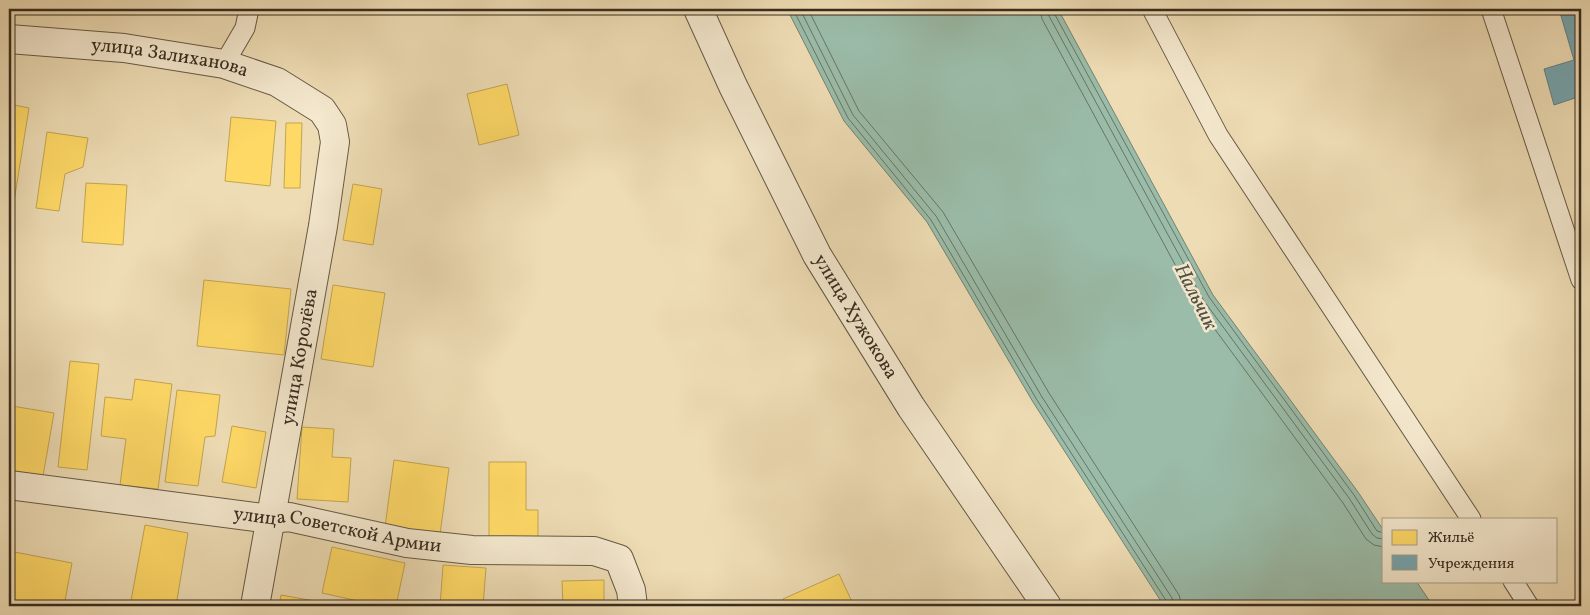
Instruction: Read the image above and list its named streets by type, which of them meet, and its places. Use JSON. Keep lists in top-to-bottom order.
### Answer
{
  "streets": {
    "street": [
      "улица Залиханова",
      "улица Хужокова",
      "улица Королёва",
      "улица Советской Армии"
    ]
  },
  "crossings": [
    ["улица Залиханова", "улица Королёва"],
    ["улица Королёва", "улица Советской Армии"]
  ],
  "water": ["Нальчик"],
  "legend": ["Жильё", "Учреждения"]
}
